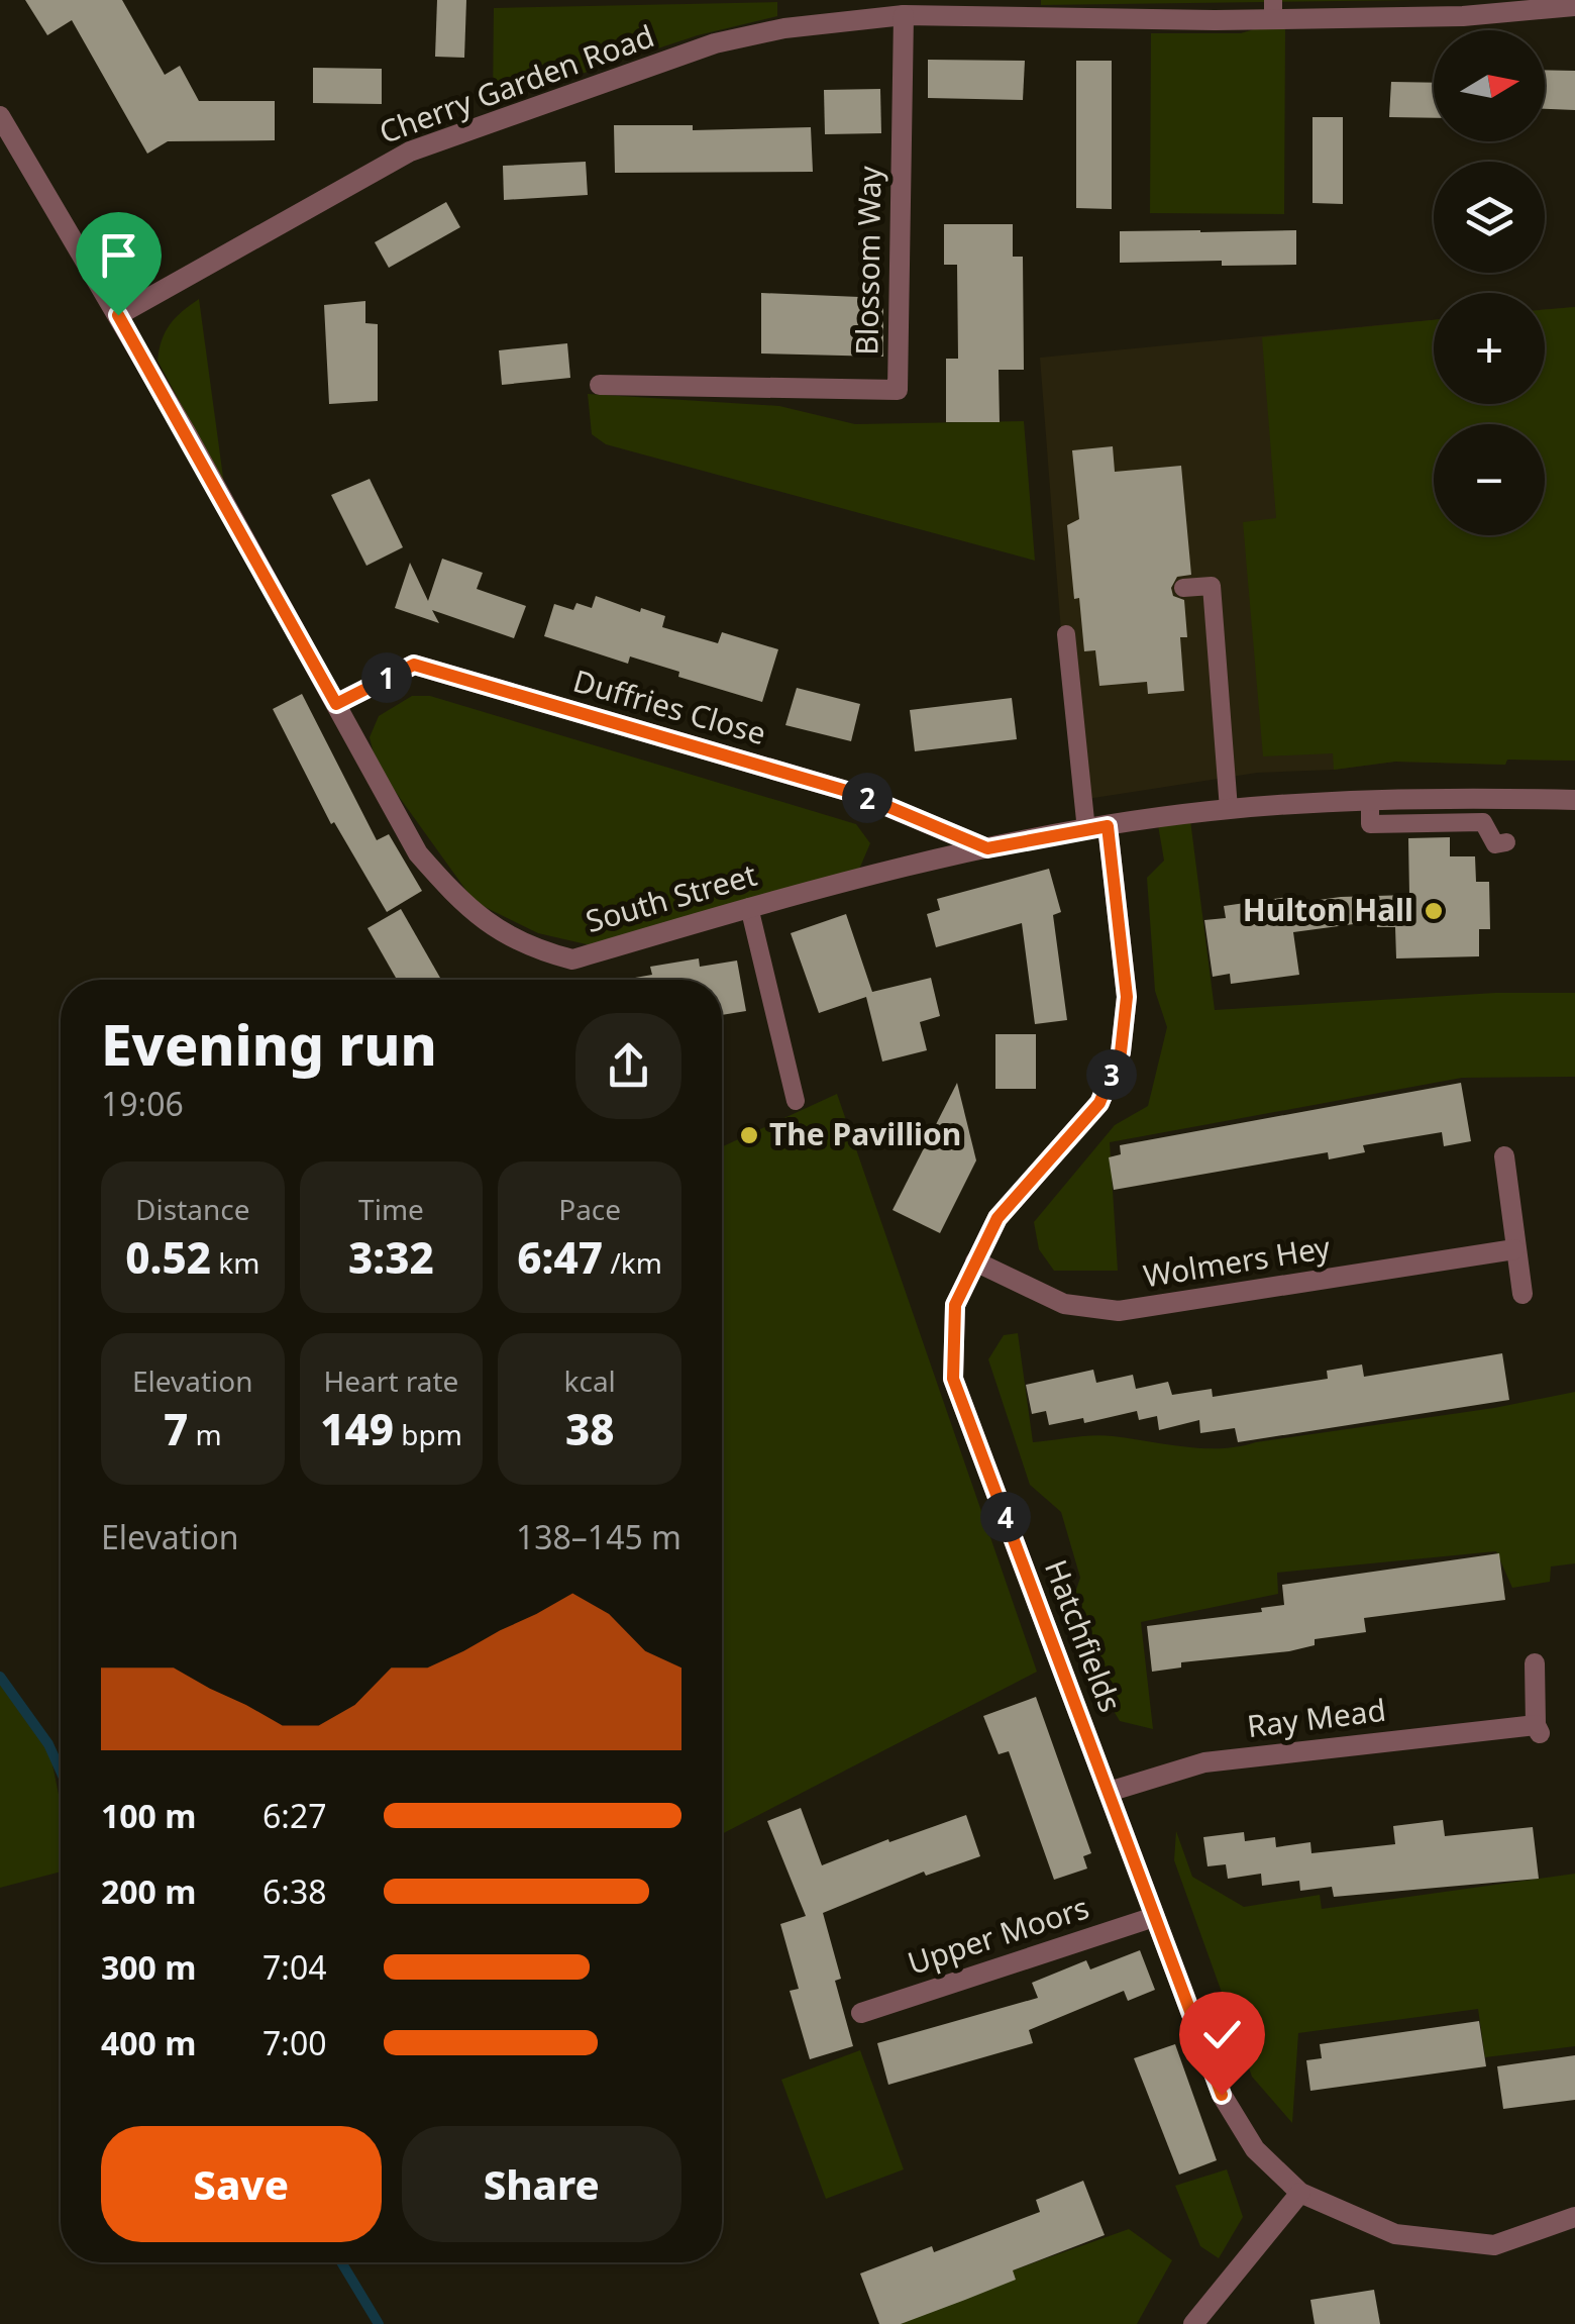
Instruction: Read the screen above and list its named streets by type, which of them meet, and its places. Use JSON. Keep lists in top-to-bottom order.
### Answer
{
  "streets": {
    "street": [
      "Cherry Garden Road",
      "Blossom Way",
      "Duffries Close",
      "South Street",
      "Wolmers Hey",
      "Hatchfields",
      "Ray Mead",
      "Upper Moors"
    ]
  },
  "crossings": [
    ["Cherry Garden Road", "Blossom Way"],
    ["Cherry Garden Road", "South Street"],
    ["Duffries Close", "South Street"],
    ["South Street", "Hatchfields"],
    ["Wolmers Hey", "Hatchfields"],
    ["Hatchfields", "Ray Mead"],
    ["Hatchfields", "Upper Moors"]
  ],
  "places": ["Hulton Hall", "The Pavillion"],
  "north": "right",
  "page": {
    "map_buttons": ["+", "−"],
    "pins": [
      "1",
      "2",
      "3",
      "4"
    ],
    "heading": ["Evening run", "19:06"],
    "stats": [
      ["Distance", "0.52 km"],
      ["Time", "3:32"],
      ["Pace", "6:47 /km"],
      ["Elevation", "7 m"],
      ["Heart rate", "149 bpm"],
      ["kcal", "38"]
    ],
    "chart": ["Elevation", "138–145 m"],
    "list": [
      {
        "name": "100 m",
        "note": "6:27"
      },
      {
        "name": "200 m",
        "note": "6:38"
      },
      {
        "name": "300 m",
        "note": "7:04"
      },
      {
        "name": "400 m",
        "note": "7:00"
      }
    ],
    "buttons": ["Save", "Share"]
  }
}
